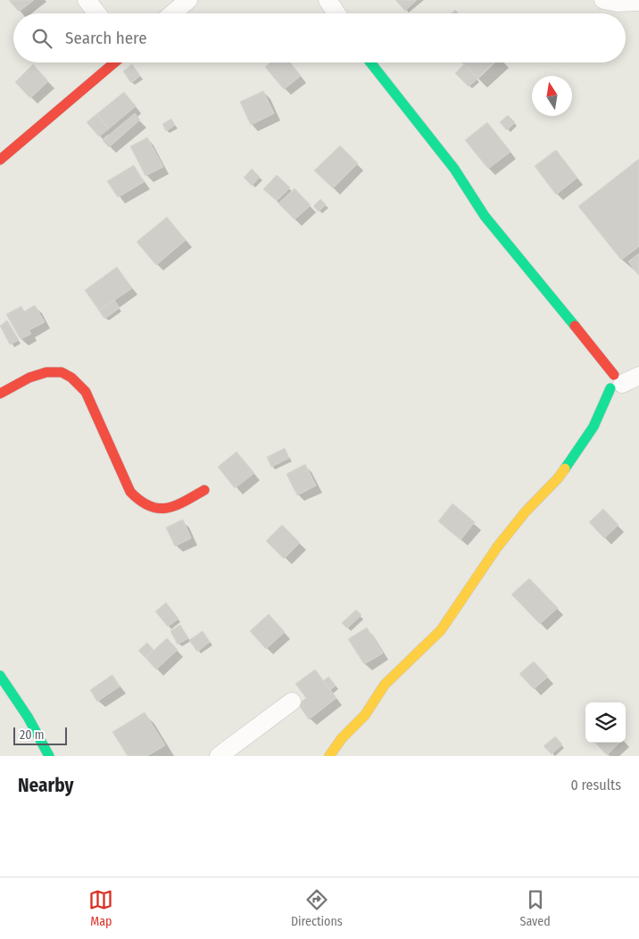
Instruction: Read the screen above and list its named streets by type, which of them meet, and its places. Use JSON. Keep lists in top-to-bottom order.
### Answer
{
  "scale_bar": "20 m",
  "north": "top",
  "page": {
    "search": "Search here",
    "scale": "20 m",
    "heading": ["Nearby", "0 results"],
    "nav": ["Map", "Directions", "Saved"]
  }
}
